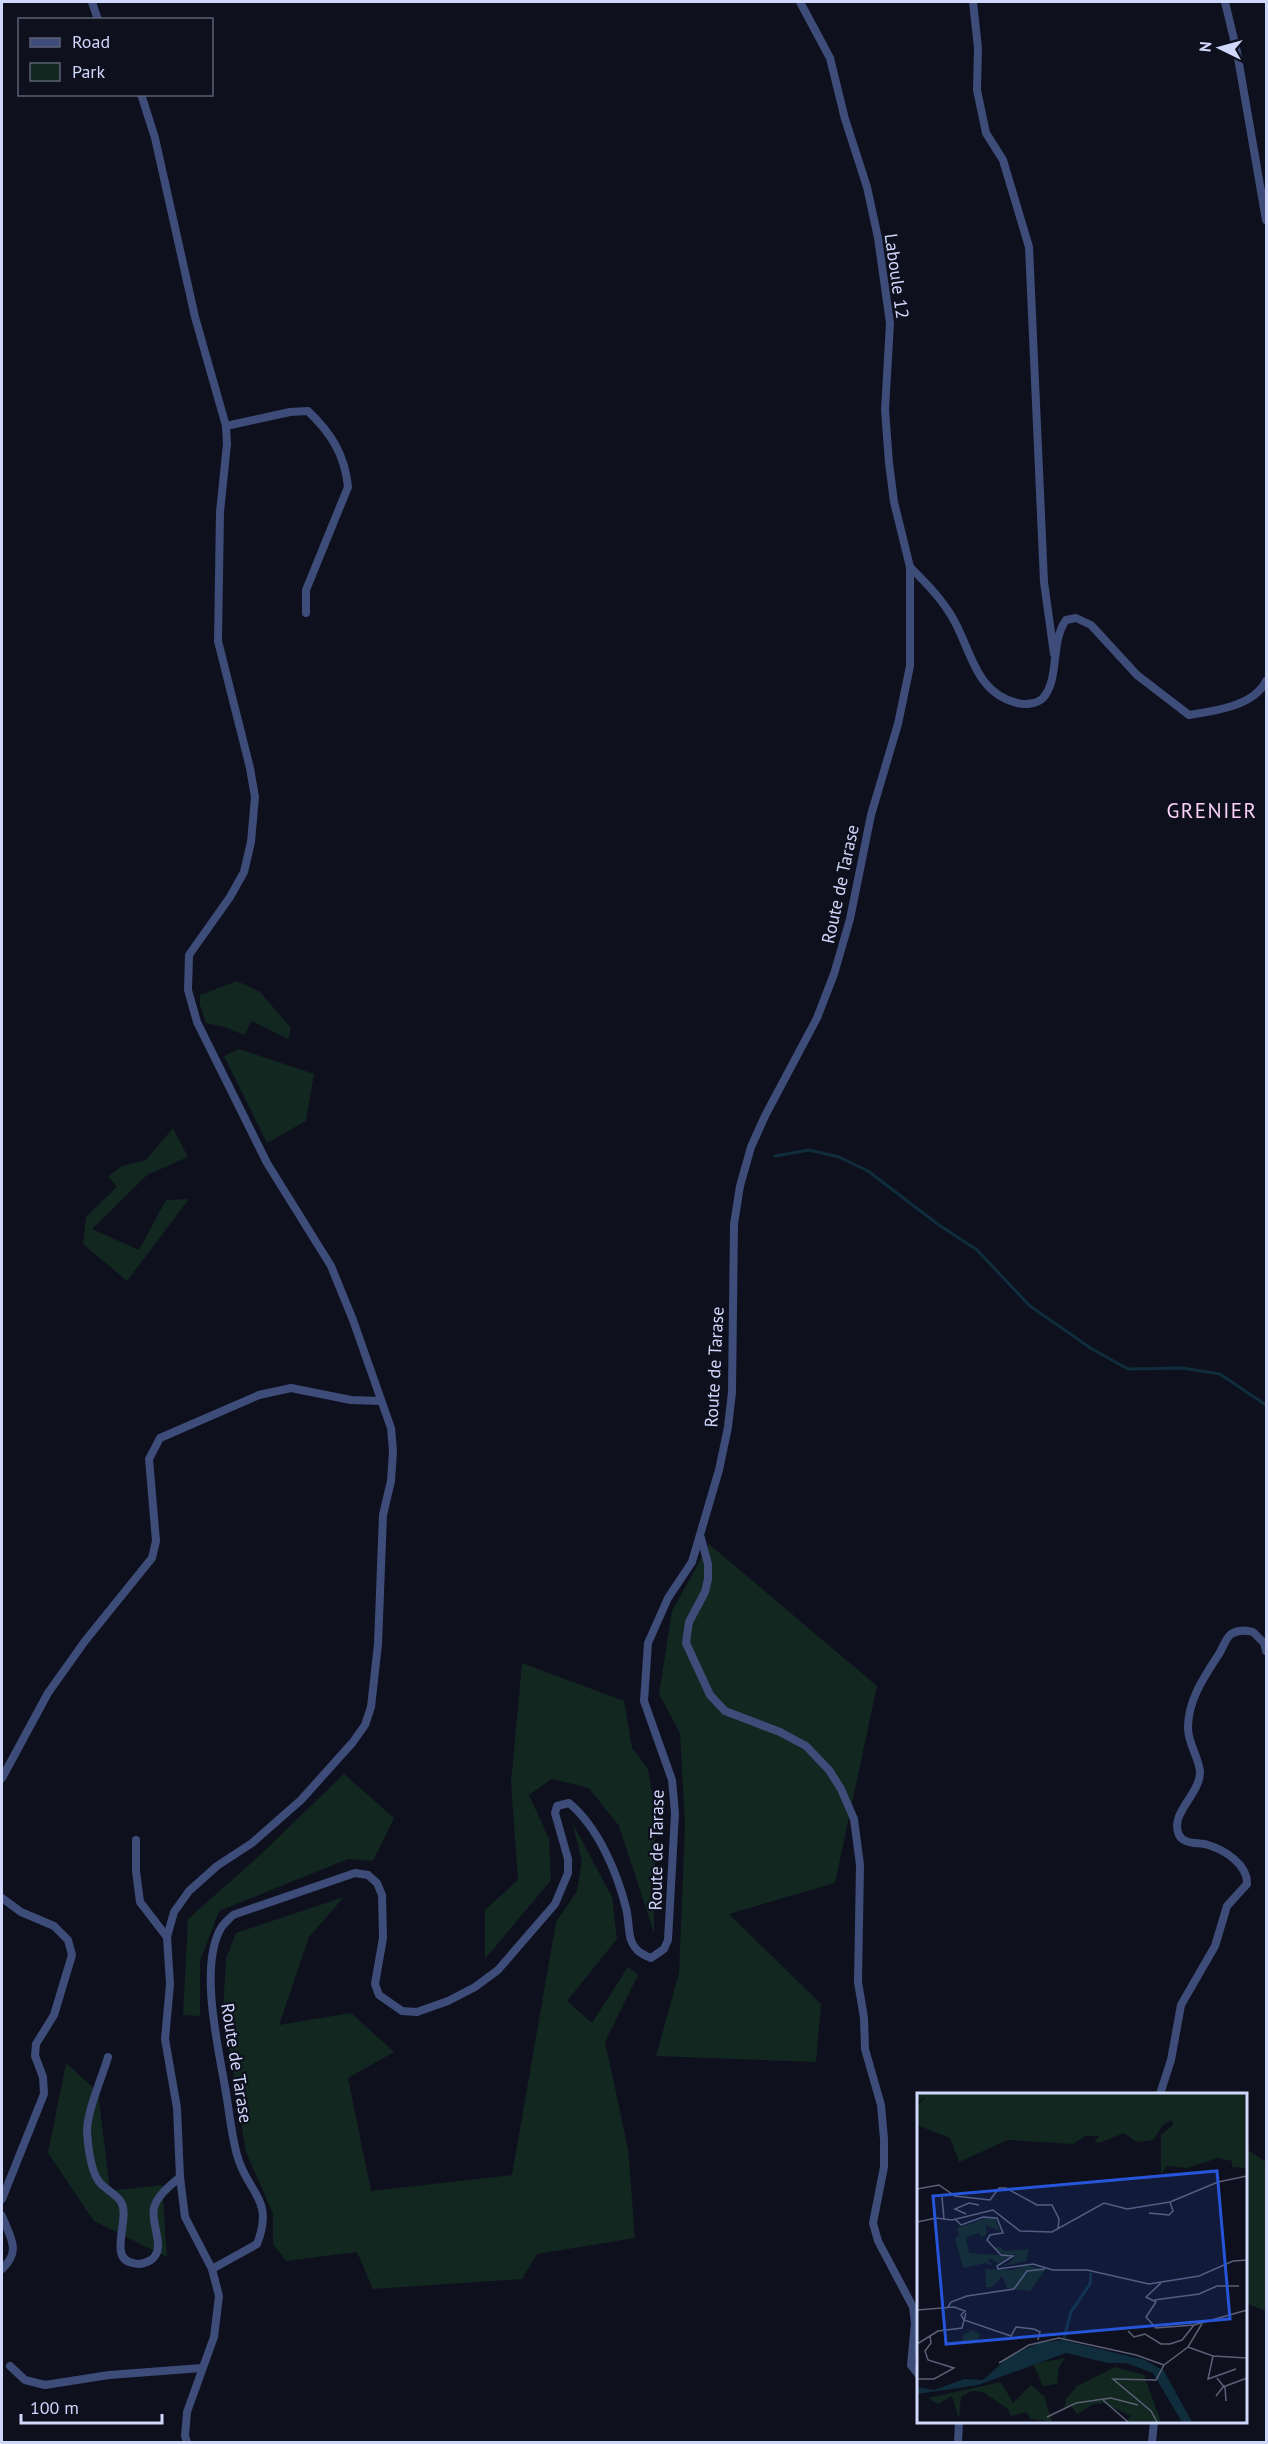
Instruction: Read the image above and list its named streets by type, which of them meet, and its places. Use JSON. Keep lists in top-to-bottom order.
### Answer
{
  "streets": {
    "street": ["Laboule 12", "Route de Tarase"]
  },
  "crossings": [
    ["Laboule 12", "Route de Tarase"]
  ],
  "districts": ["GRENIER"],
  "legend": ["Road", "Park"],
  "scale_bar": "100 m",
  "north": "left"
}
